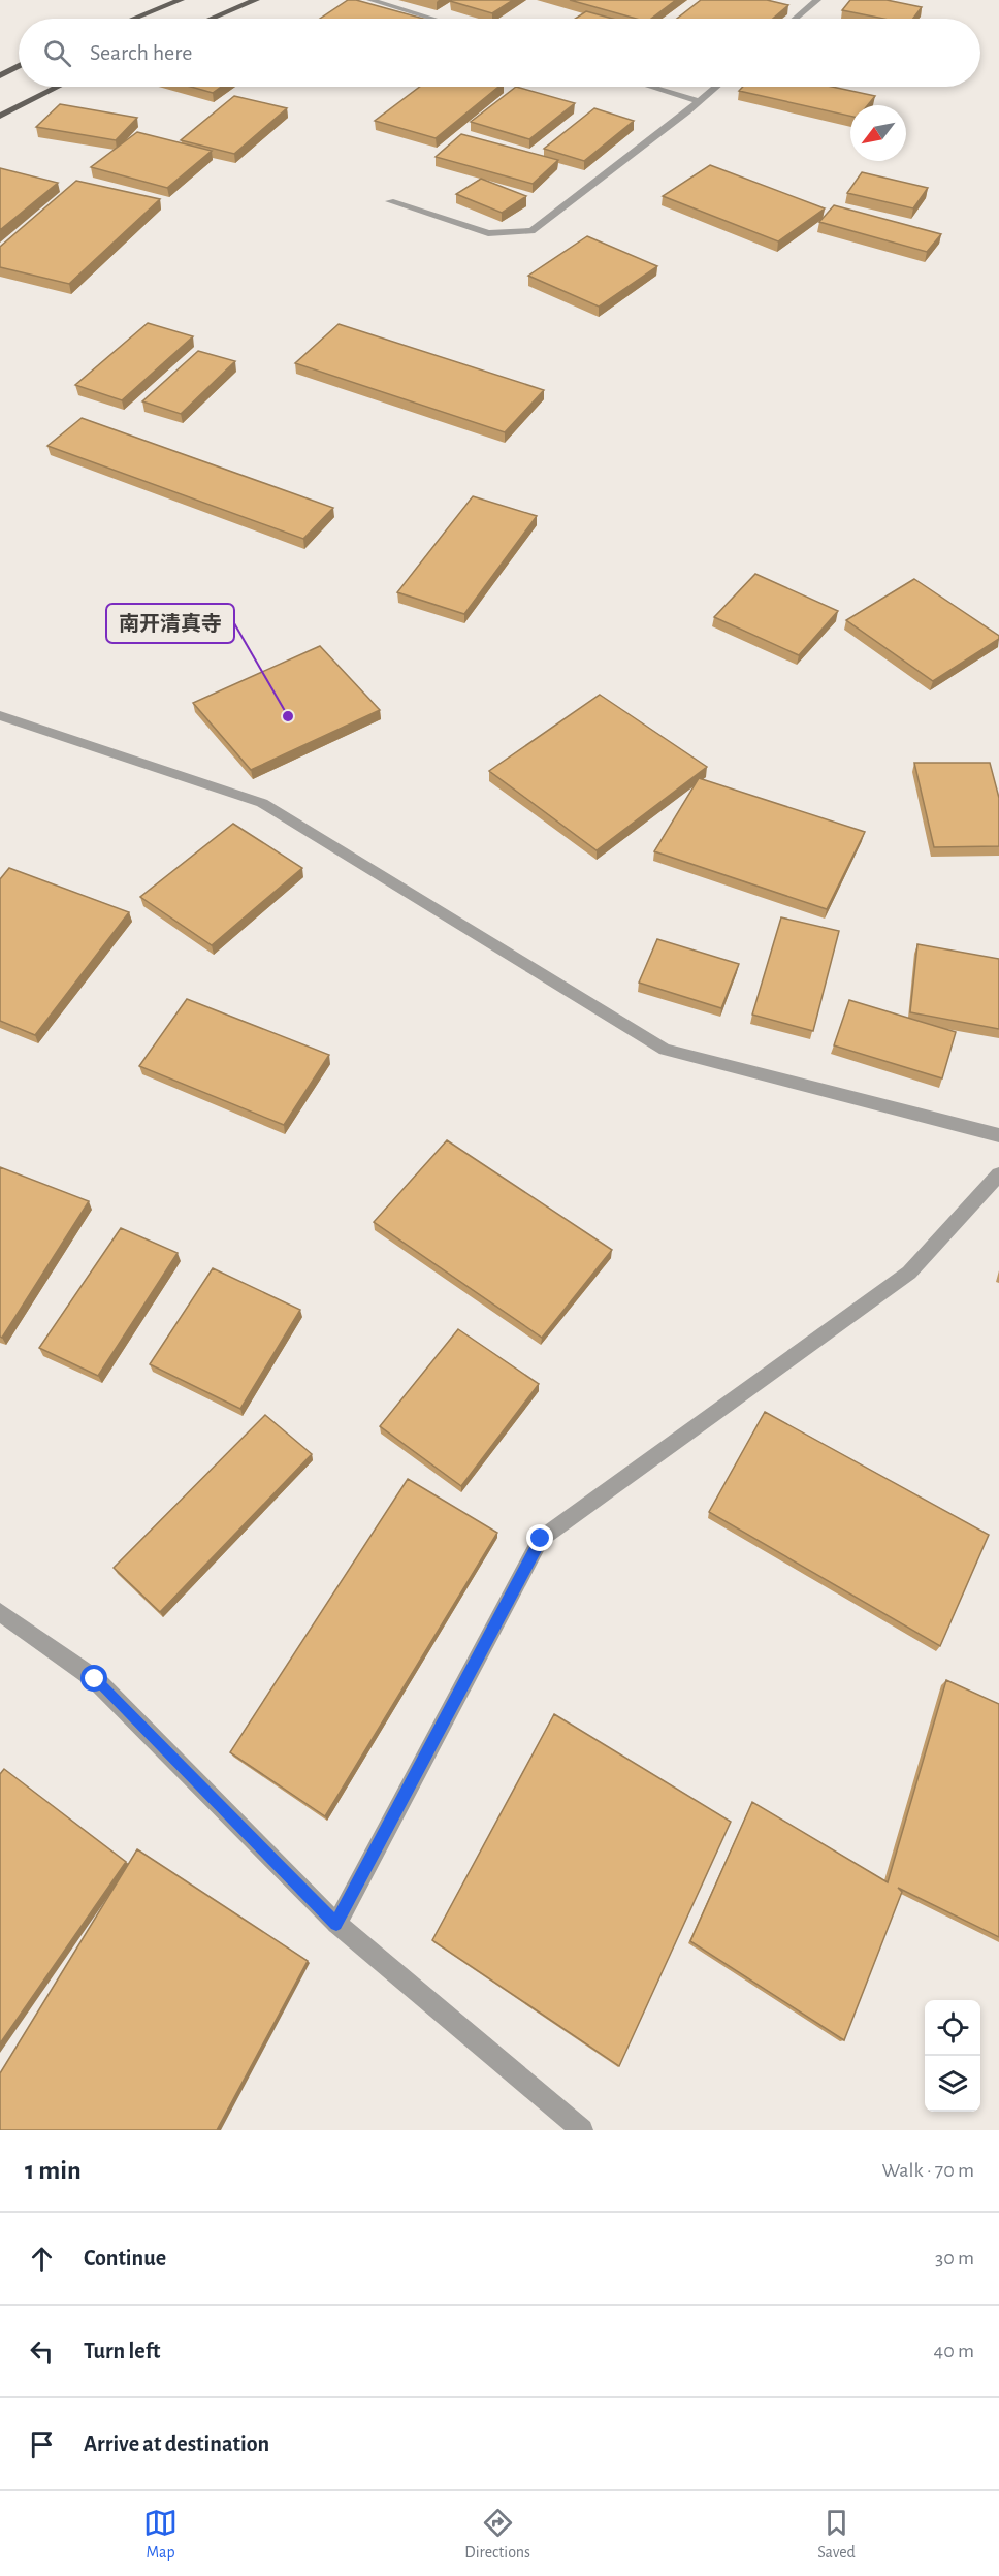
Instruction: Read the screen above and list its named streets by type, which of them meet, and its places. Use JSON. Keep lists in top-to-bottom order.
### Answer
{
  "places": ["南开清真寺"],
  "north": "bottom left",
  "page": {
    "search": "Search here",
    "heading": ["1 min", "Walk · 70 m"],
    "list": [
      ["Continue", "30 m"],
      ["Turn left", "40 m"],
      "Arrive at destination"
    ],
    "nav": ["Map", "Directions", "Saved"]
  }
}
